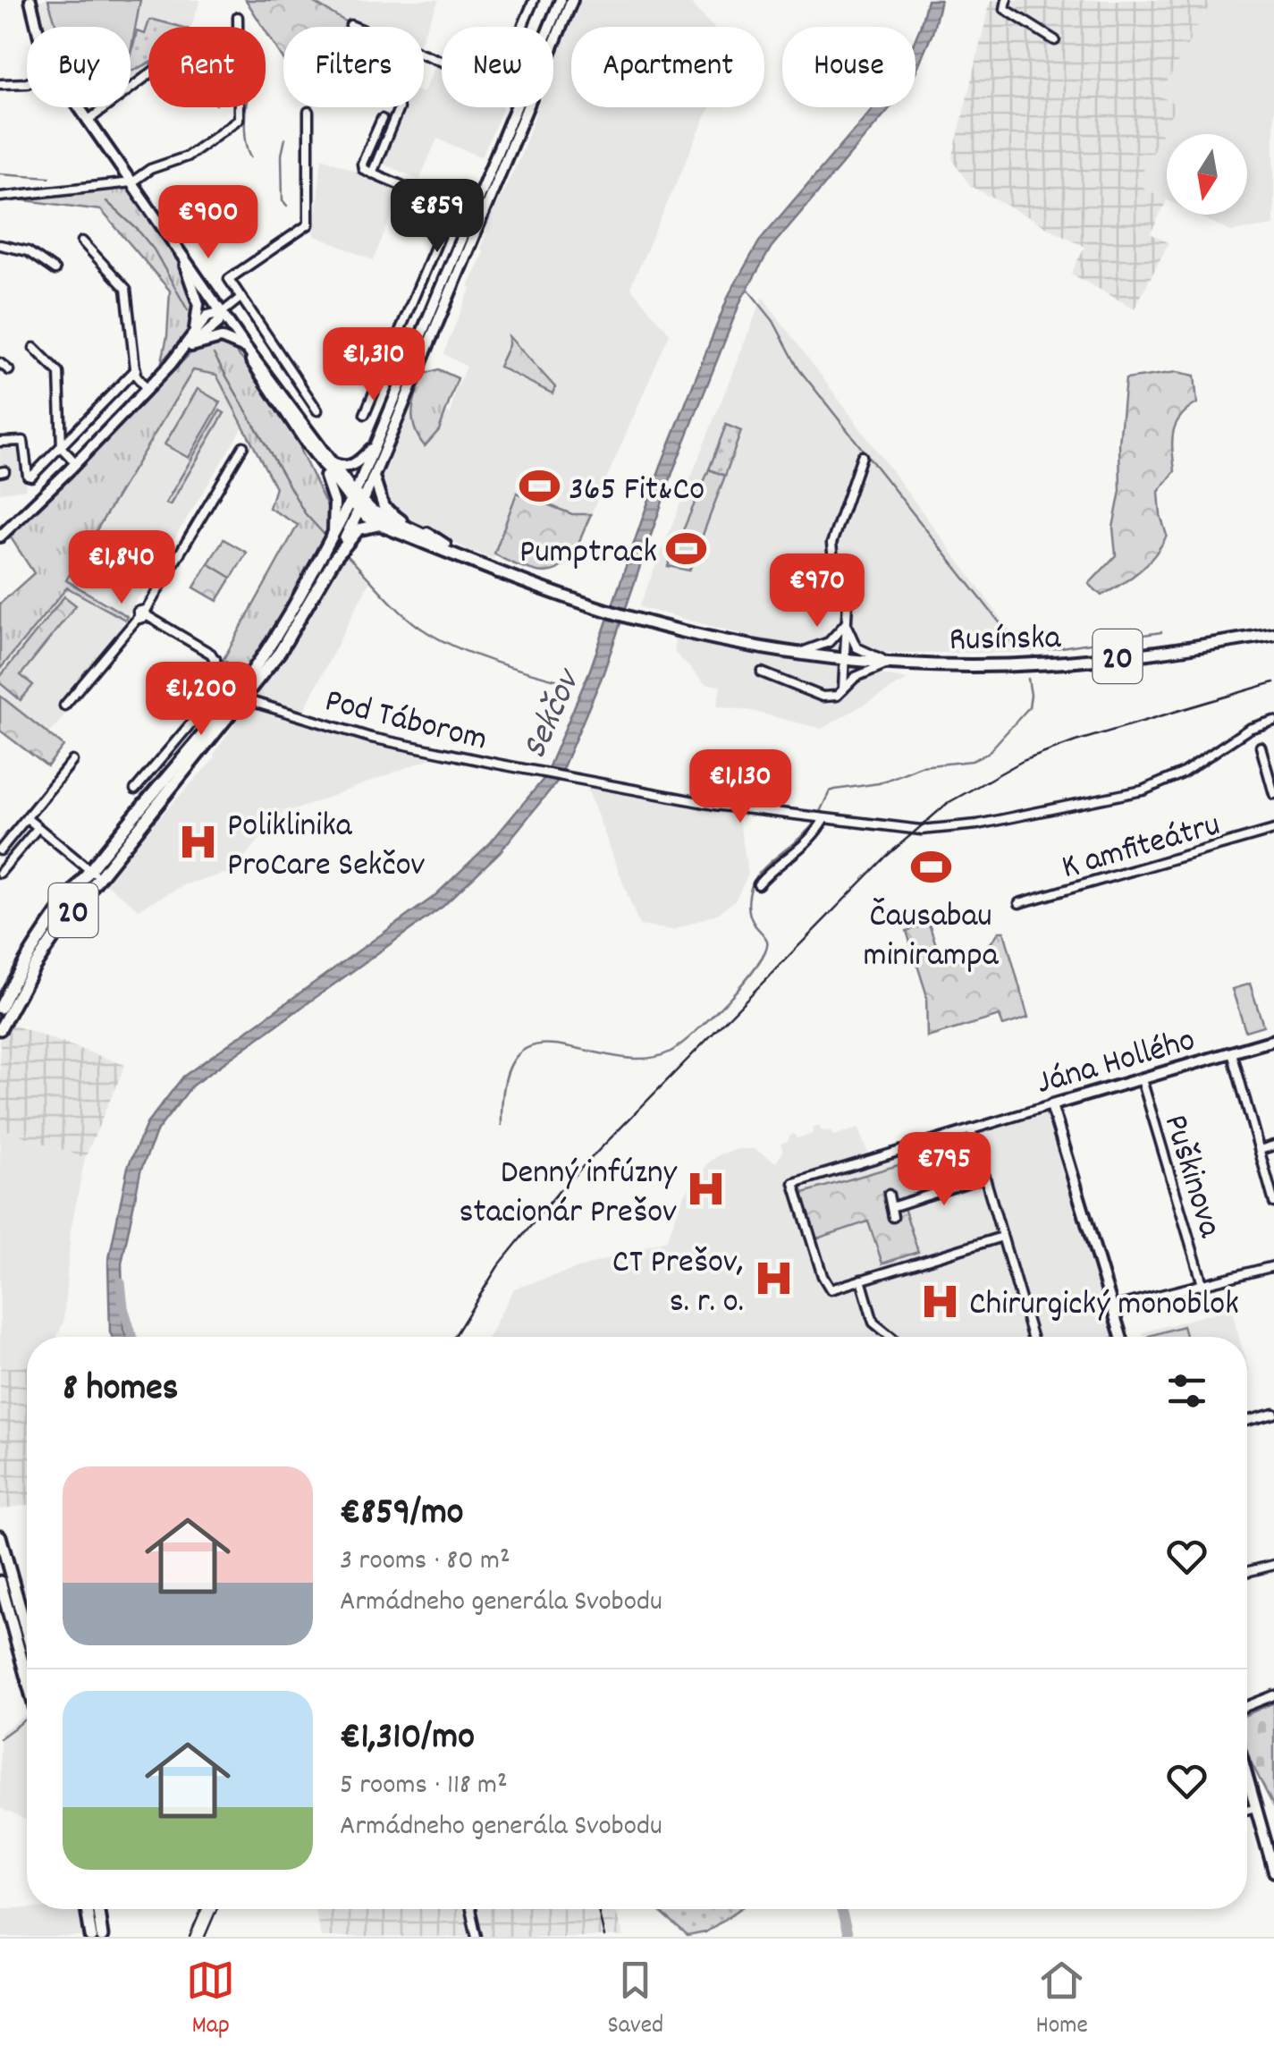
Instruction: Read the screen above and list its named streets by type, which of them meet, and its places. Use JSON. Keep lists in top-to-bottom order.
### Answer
{
  "streets": {
    "main road": ["Rusínska", "20"],
    "street": [
      "Pod Táborom",
      "K amfiteátru",
      "Jána Hollého",
      "Puškinova"
    ]
  },
  "crossings": [
    ["Rusínska", "20"],
    ["20", "Pod Táborom"],
    ["Jána Hollého", "Puškinova"]
  ],
  "water": ["Sekčov"],
  "places": {
    "sports": ["365 Fit&Co", "Pumptrack", "Čausabau minirampa"],
    "hospital": [
      "Poliklinika ProCare Sekčov",
      "Denný infúzny stacionár Prešov",
      "CT Prešov, s. r. o.",
      "Chirurgický monoblok"
    ]
  },
  "north": "bottom",
  "page": {
    "chip": [
      "Buy",
      "Rent",
      "Filters",
      "New",
      "Apartment",
      "House"
    ],
    "price": [
      "€859",
      "€900",
      "€1,310",
      "€1,840",
      "€970",
      "€1,200",
      "€1,130",
      "€795"
    ],
    "heading": "8 homes",
    "list": [
      {
        "name": "€859/mo",
        "note": "3 rooms · 80 m² · Armádneho generála Svobodu"
      },
      {
        "name": "€1,310/mo",
        "note": "5 rooms · 118 m² · Armádneho generála Svobodu"
      }
    ],
    "tabs": ["Map", "Saved", "Home"]
  }
}
